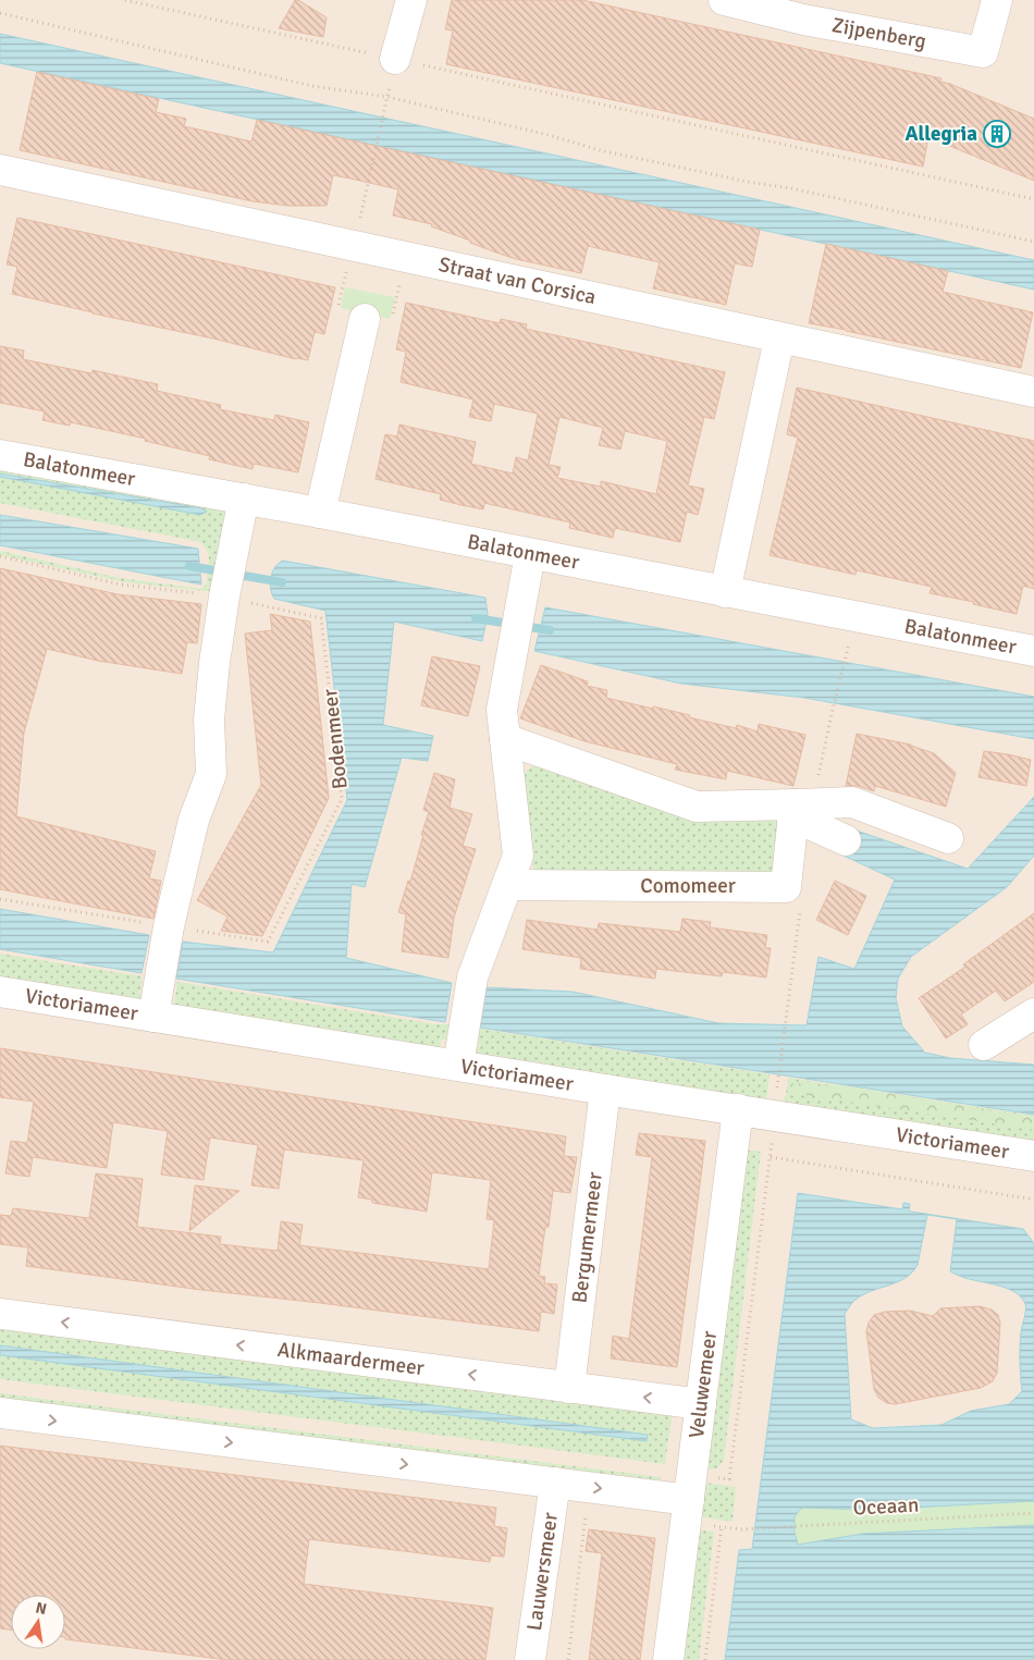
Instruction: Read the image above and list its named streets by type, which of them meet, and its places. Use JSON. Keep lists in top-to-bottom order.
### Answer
{
  "streets": {
    "street": [
      "Zijpenberg",
      "Straat van Corsica",
      "Balatonmeer",
      "Comomeer",
      "Victoriameer",
      "Bergumermeer",
      "Alkmaardermeer",
      "Veluwemeer",
      "Lauwersmeer"
    ],
    "path": ["Bodenmeer", "Oceaan"]
  },
  "crossings": [
    ["Victoriameer", "Bergumermeer"],
    ["Victoriameer", "Veluwemeer"],
    ["Bergumermeer", "Alkmaardermeer"],
    ["Alkmaardermeer", "Veluwemeer"]
  ],
  "places": {
    "building": ["Allegria"]
  },
  "north": "top"
}
